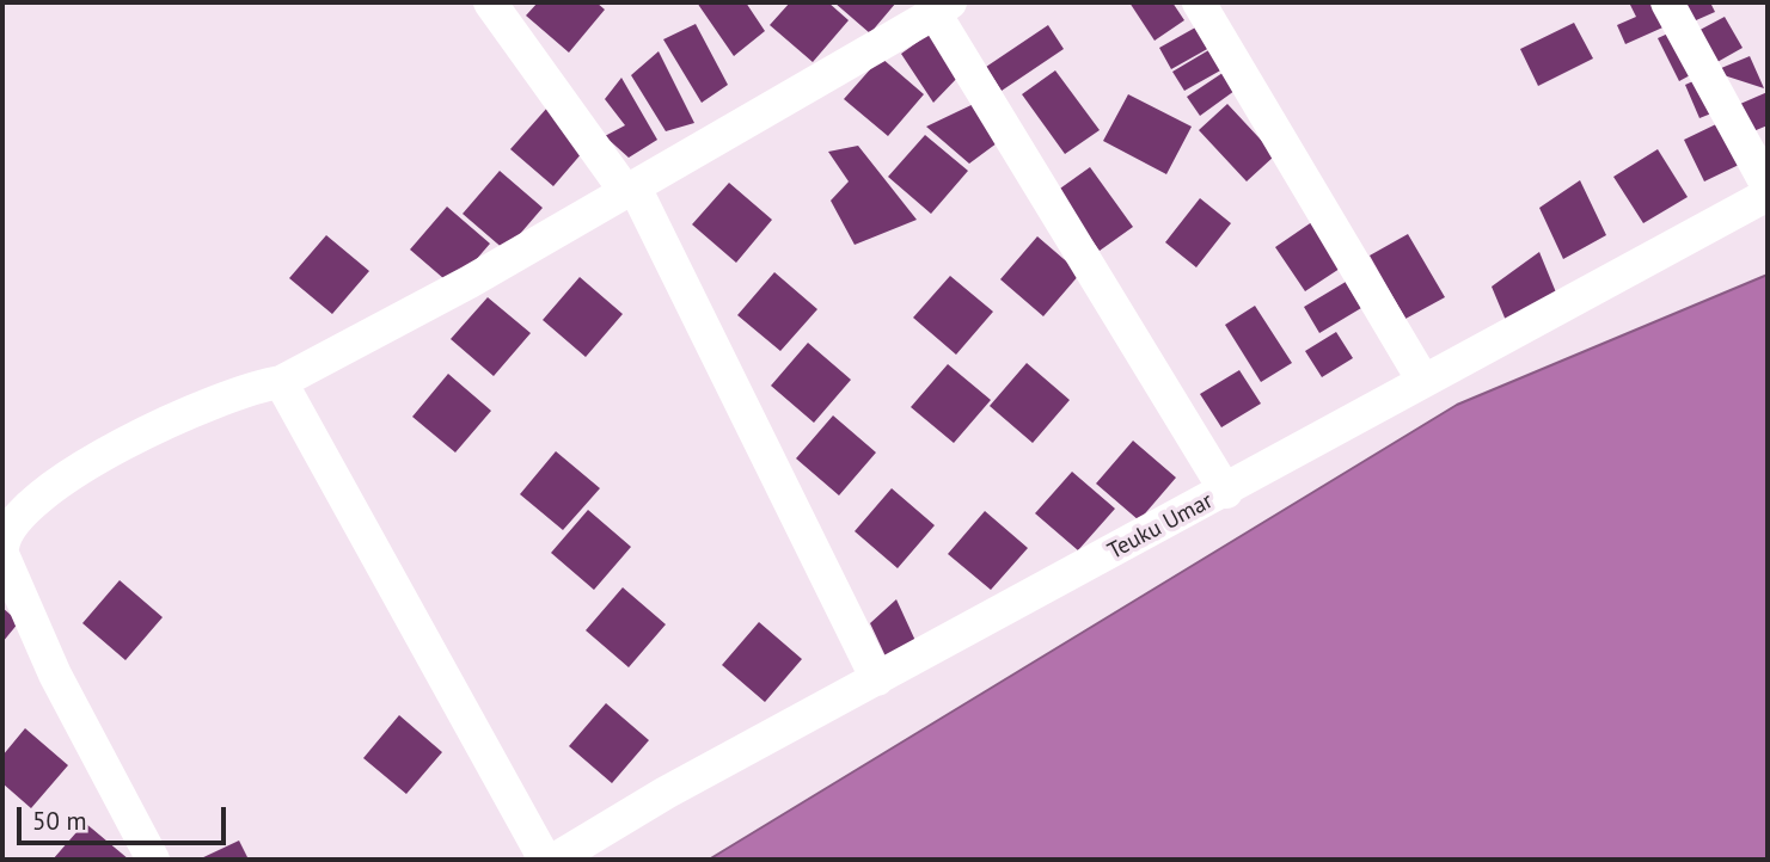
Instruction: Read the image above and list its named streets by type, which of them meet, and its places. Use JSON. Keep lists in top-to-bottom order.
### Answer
{
  "streets": {
    "street": ["Teuku Umar"]
  },
  "scale_bar": "50 m"
}
